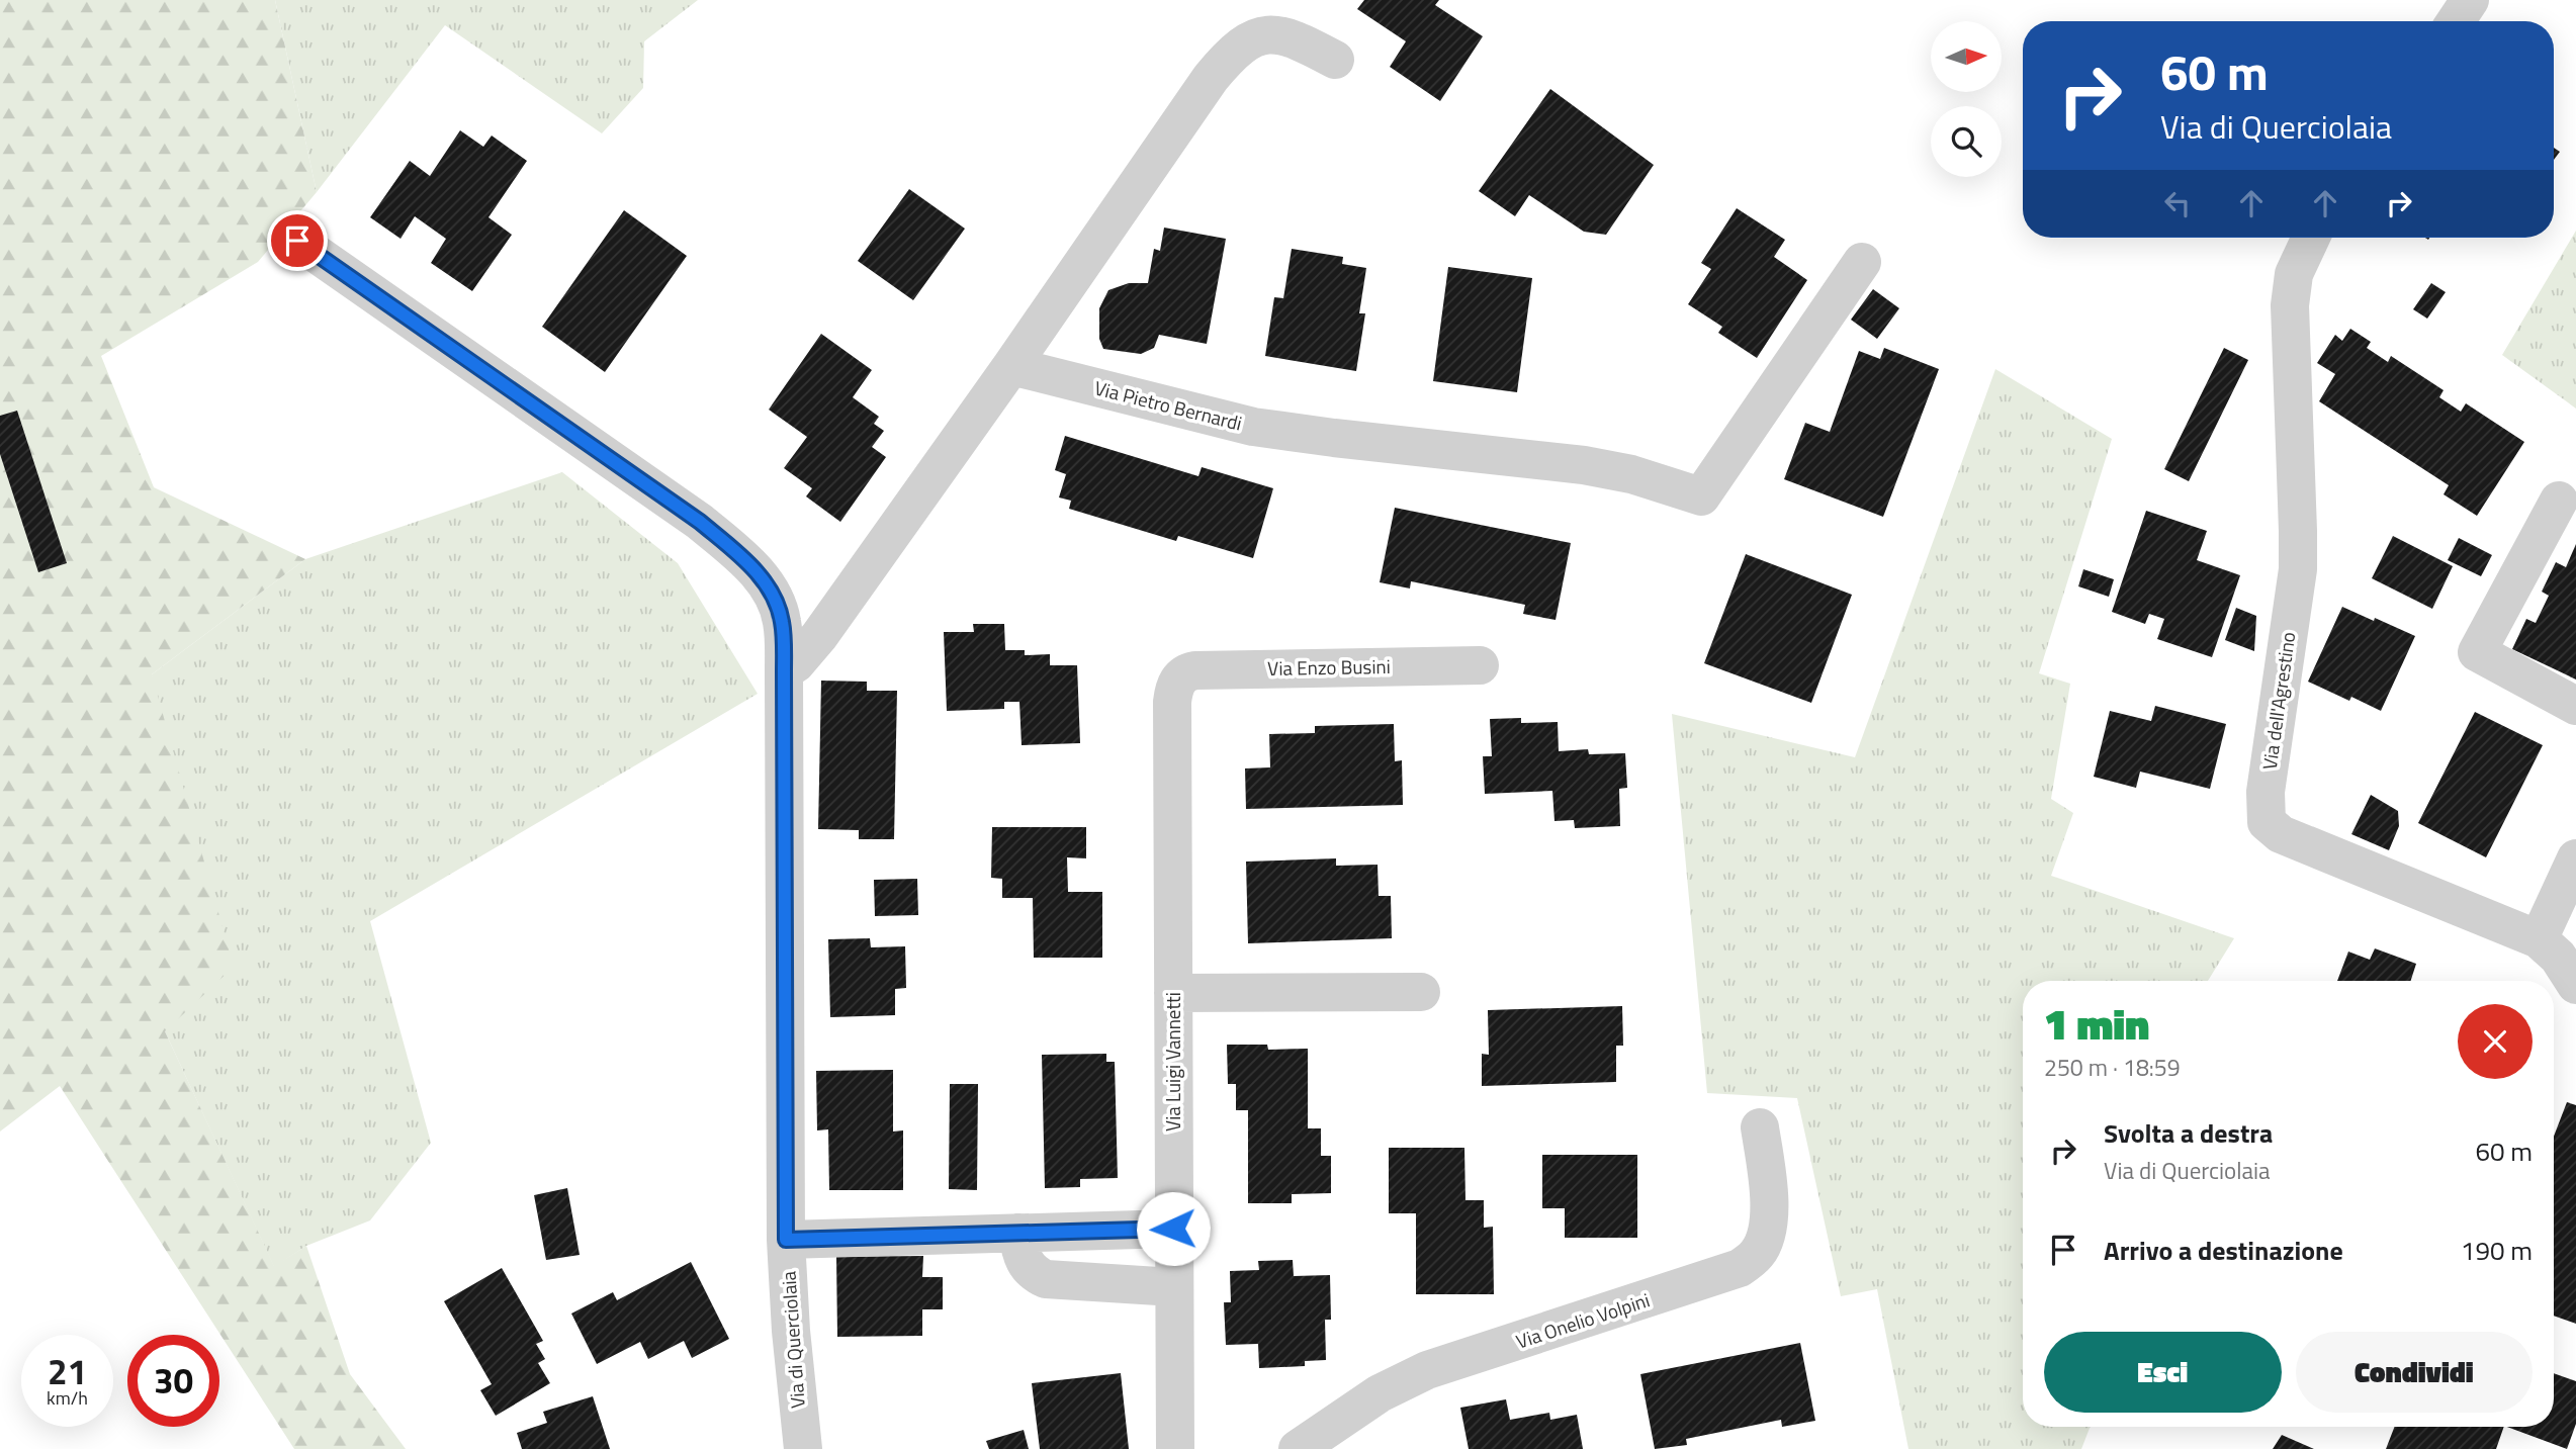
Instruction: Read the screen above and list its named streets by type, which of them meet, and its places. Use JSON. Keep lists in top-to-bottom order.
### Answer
{
  "streets": {
    "street": [
      "Via Pietro Bernardi",
      "Via Enzo Busini",
      "Via dell'Agrestino",
      "Via Luigi Vannetti",
      "Via Onelio Volpini",
      "Via di Querciolaia"
    ]
  },
  "crossings": [
    ["Via Enzo Busini", "Via Luigi Vannetti"]
  ],
  "north": "right",
  "page": {
    "turn": ["60 m", "Via di Querciolaia"],
    "heading": ["1 min", "250 m · 18:59"],
    "list": [
      {
        "name": "Svolta a destra",
        "note": "Via di Querciolaia",
        "value": "60 m"
      },
      {
        "name": "Arrivo a destinazione",
        "value": "190 m"
      }
    ],
    "buttons": ["Esci", "Condividi"],
    "speed": "21 km/h",
    "limit": "30"
  }
}
